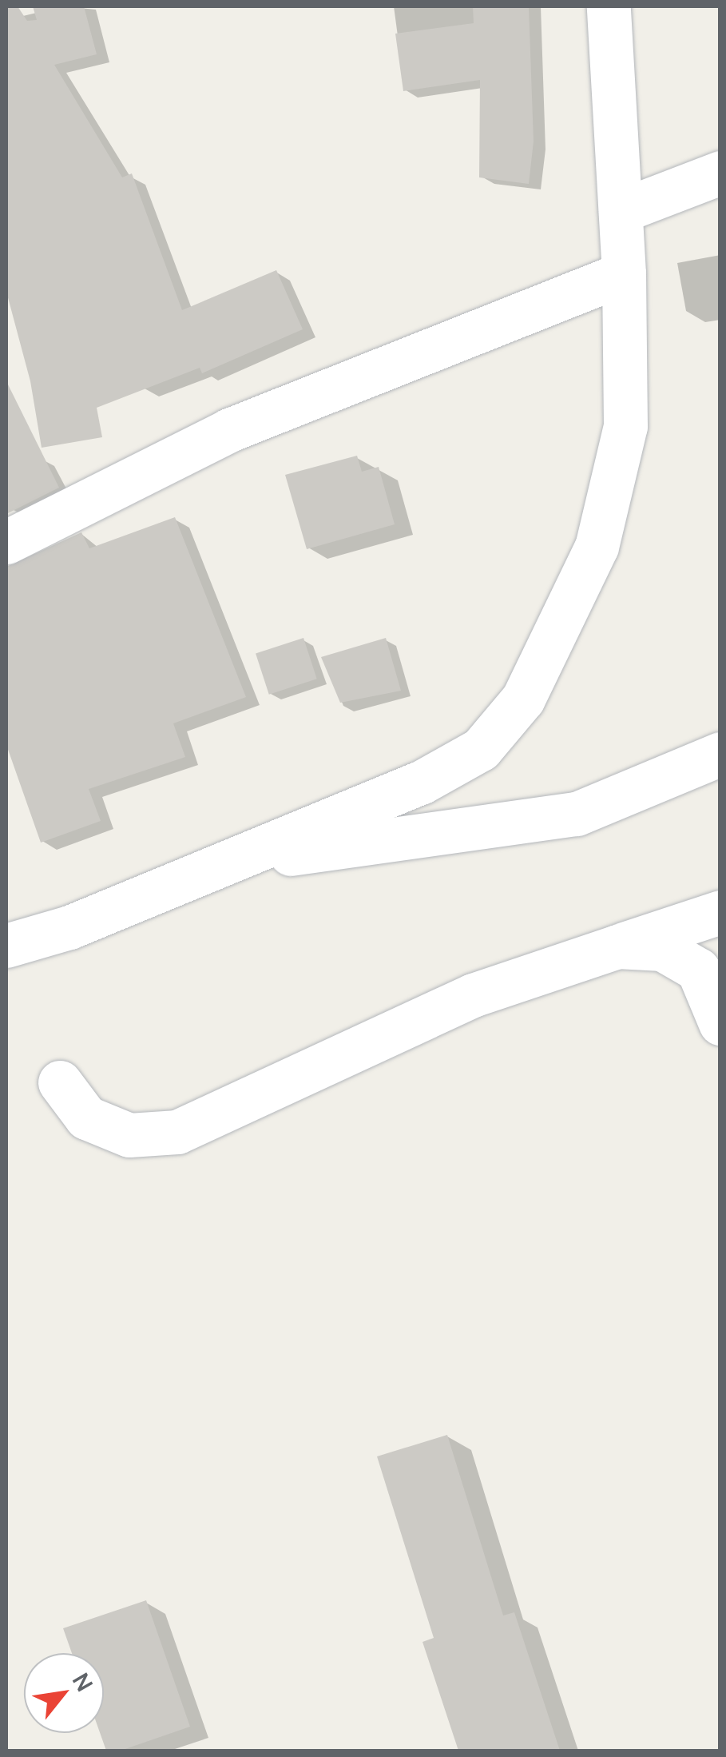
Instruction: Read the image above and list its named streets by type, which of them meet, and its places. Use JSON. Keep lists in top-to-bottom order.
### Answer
{
  "north": "top right"
}
